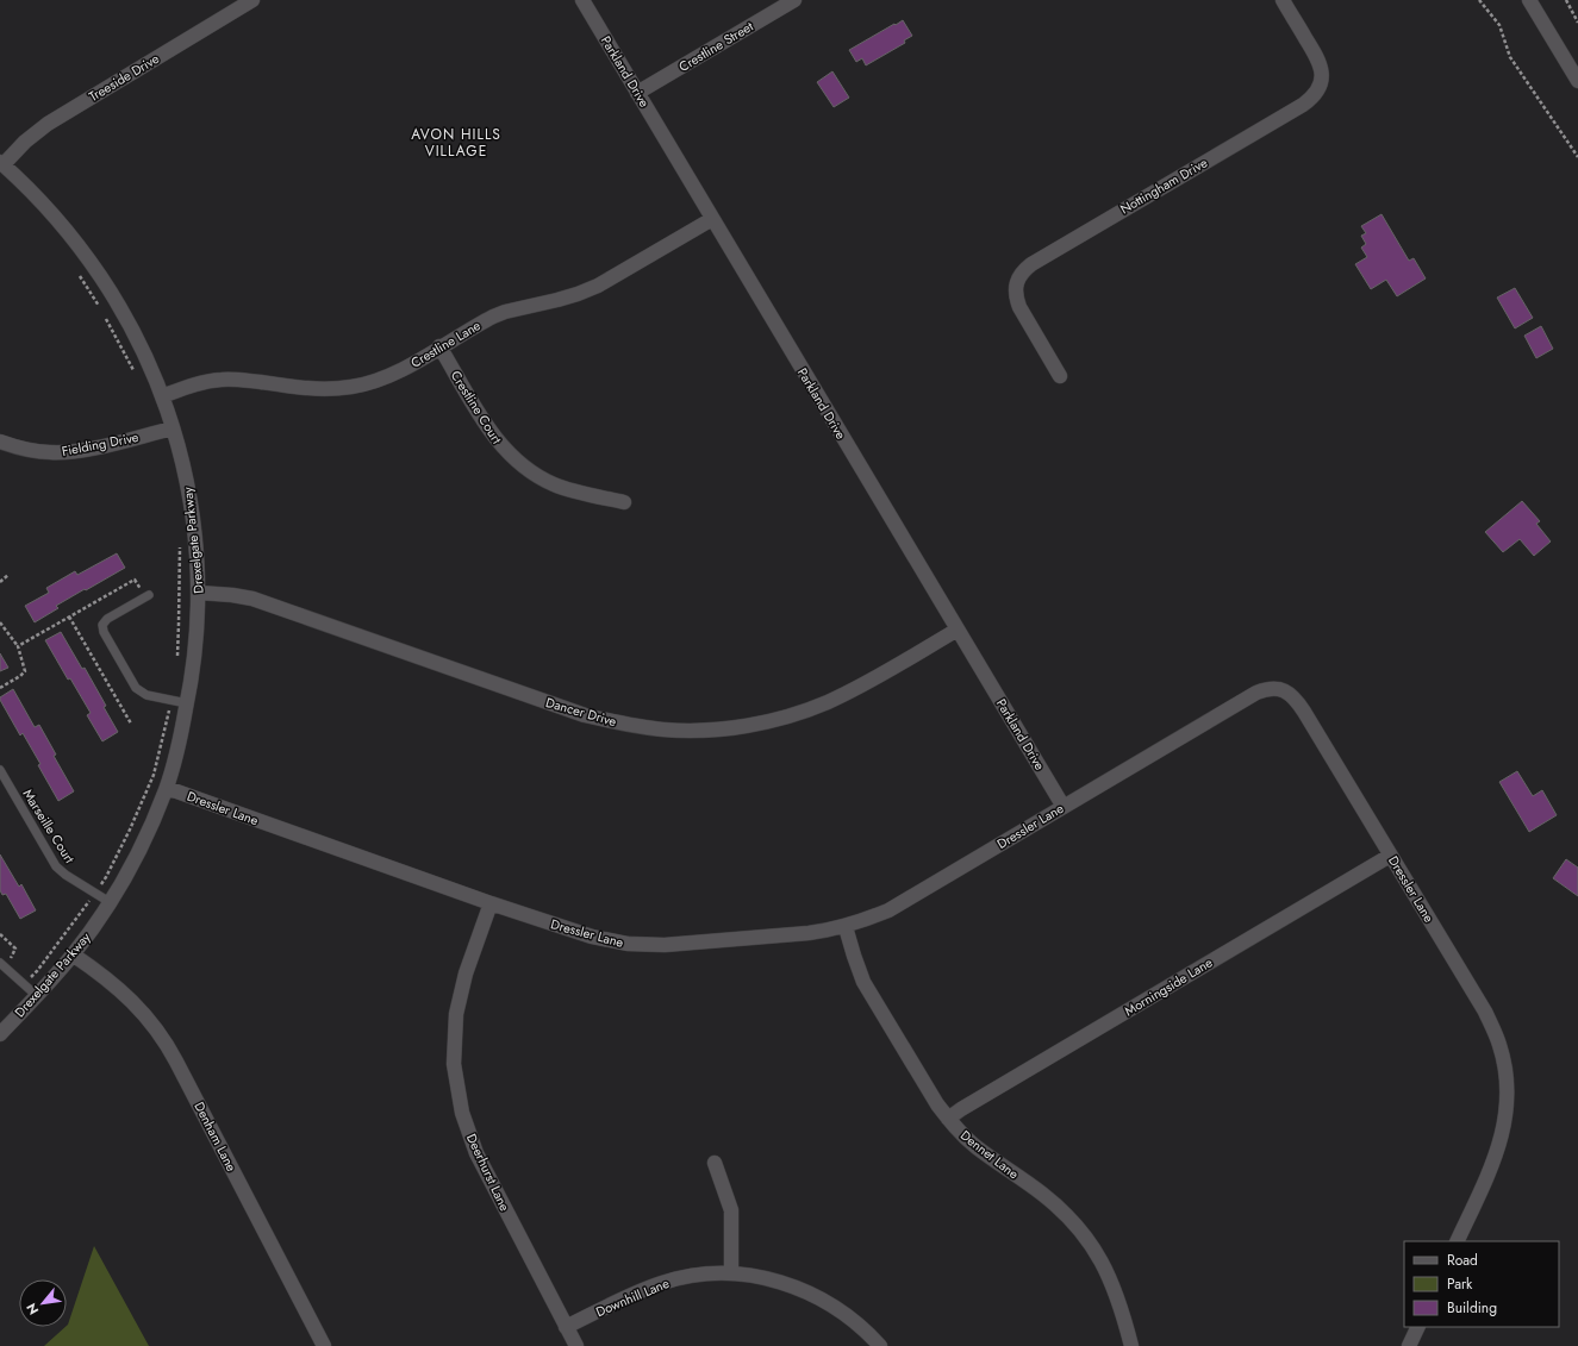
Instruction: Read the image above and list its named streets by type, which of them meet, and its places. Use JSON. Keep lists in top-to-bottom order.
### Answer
{
  "streets": {
    "street": [
      "Crestline Street",
      "Parkland Drive",
      "Treeside Drive",
      "Nottingham Drive",
      "Crestline Lane",
      "Crestline Court",
      "Fielding Drive",
      "Drexelgate Parkway",
      "Dancer Drive",
      "Dressler Lane",
      "Morningside Lane",
      "Denham Lane",
      "Dennet Lane",
      "Deerhurst Lane",
      "Downhill Lane"
    ],
    "lane": ["Marseille Court"]
  },
  "crossings": [
    ["Crestline Street", "Parkland Drive"],
    ["Parkland Drive", "Crestline Lane"],
    ["Parkland Drive", "Dancer Drive"],
    ["Parkland Drive", "Dressler Lane"],
    ["Treeside Drive", "Drexelgate Parkway"],
    ["Crestline Lane", "Crestline Court"],
    ["Crestline Lane", "Drexelgate Parkway"],
    ["Fielding Drive", "Drexelgate Parkway"],
    ["Drexelgate Parkway", "Dancer Drive"],
    ["Drexelgate Parkway", "Dressler Lane"],
    ["Drexelgate Parkway", "Marseille Court"],
    ["Drexelgate Parkway", "Denham Lane"],
    ["Dressler Lane", "Morningside Lane"],
    ["Dressler Lane", "Dennet Lane"],
    ["Dressler Lane", "Deerhurst Lane"],
    ["Morningside Lane", "Dennet Lane"],
    ["Deerhurst Lane", "Downhill Lane"]
  ],
  "districts": ["AVON HILLS VILLAGE"],
  "legend": ["Road", "Park", "Building"],
  "north": "bottom left"
}
